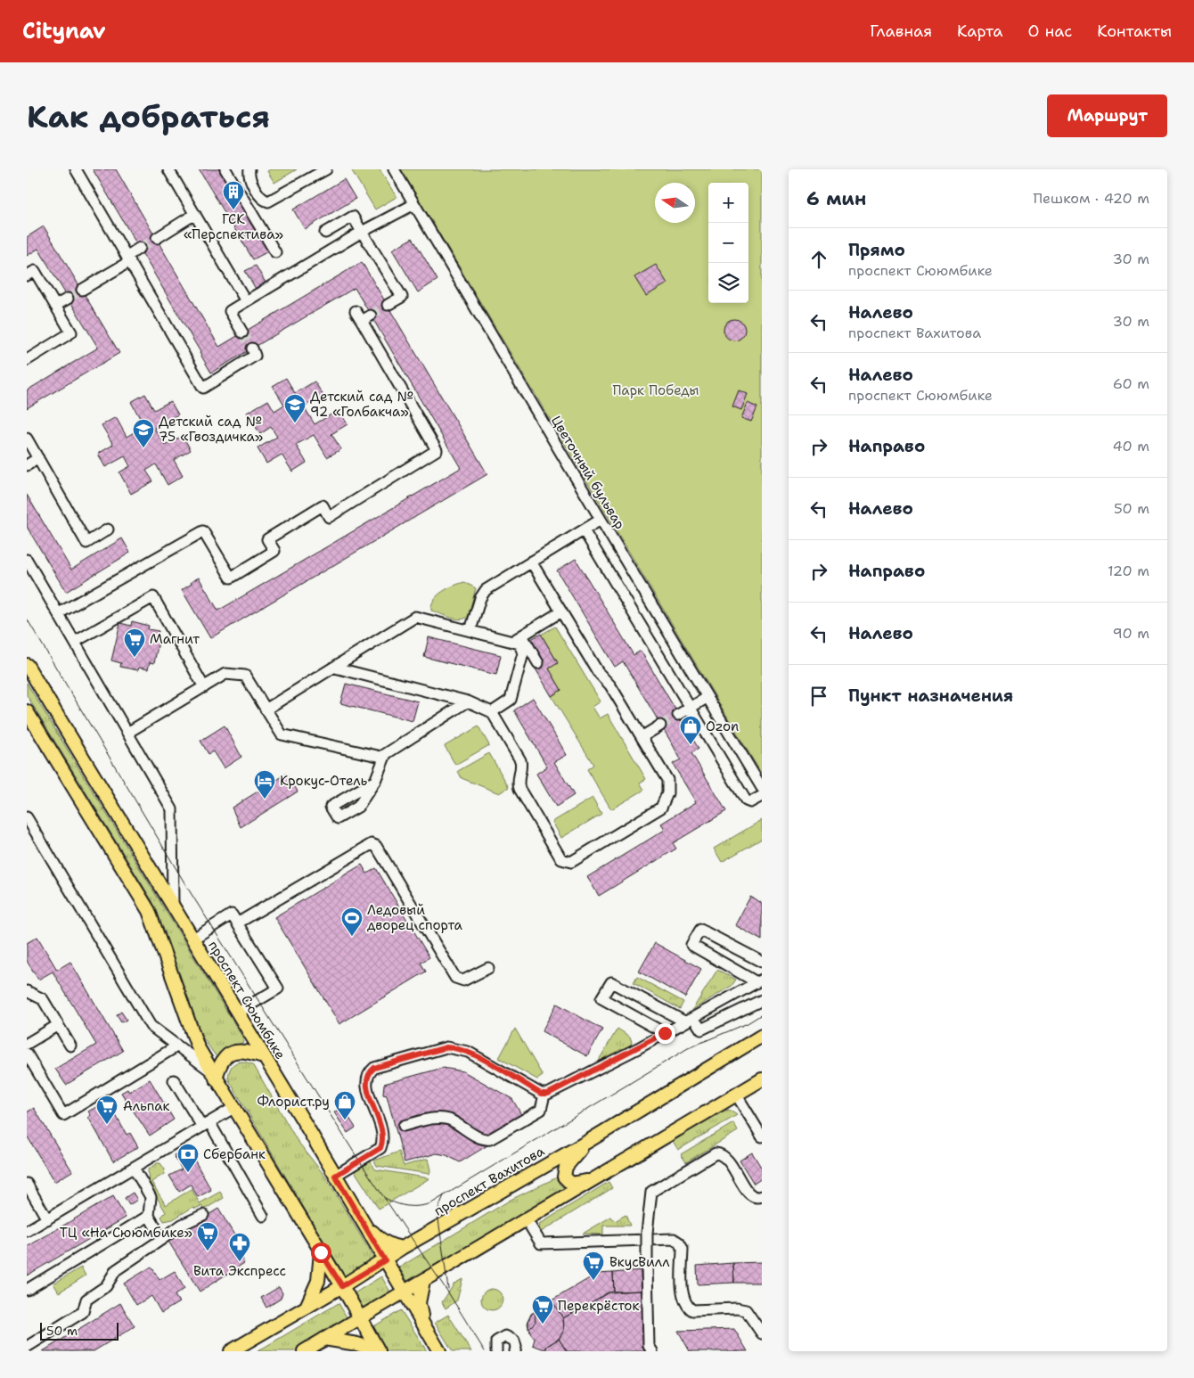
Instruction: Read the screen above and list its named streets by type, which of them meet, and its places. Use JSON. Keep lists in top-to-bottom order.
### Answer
{
  "streets": {
    "main road": ["проспект Сююмбике", "проспект Вахитова"],
    "street": ["Цветочный бульвар"]
  },
  "crossings": [
    ["проспект Сююмбике", "проспект Вахитова"]
  ],
  "parks": ["Парк Победы"],
  "places": {
    "building": ["ГСК «Перспектива»"],
    "school or university": ["Детский сад № 92 «Голбакча»", "Детский сад № 75 «Гвоздичка»"],
    "supermarket": [
      "Магнит",
      "Альпак",
      "ТЦ «На Сююмбике»",
      "ВкусВилл",
      "Перекрёсток"
    ],
    "shop": ["Ozon", "Флорист.ру"],
    "hotel": ["Крокус-Отель"],
    "sports": ["Ледовый дворец спорта"],
    "bank": ["Сбербанк"],
    "pharmacy": ["Вита Экспресс"]
  },
  "scale_bar": "50 m",
  "north": "left",
  "page": {
    "header": "Citynav",
    "nav": [
      "Главная",
      "Карта",
      "О нас",
      "Контакты"
    ],
    "buttons": "Маршрут",
    "title": "Как добраться",
    "heading": ["6 мин", "Пешком · 420 m"],
    "map_buttons": ["+", "−"],
    "list": [
      ["Прямо", "проспект Сююмбике", "30 m"],
      ["Налево", "проспект Вахитова", "30 m"],
      ["Налево", "проспект Сююмбике", "60 m"],
      ["Направо", "40 m"],
      ["Налево", "50 m"],
      ["Направо", "120 m"],
      ["Налево", "90 m"],
      "Пункт назначения"
    ],
    "scale": "50 m"
  }
}
